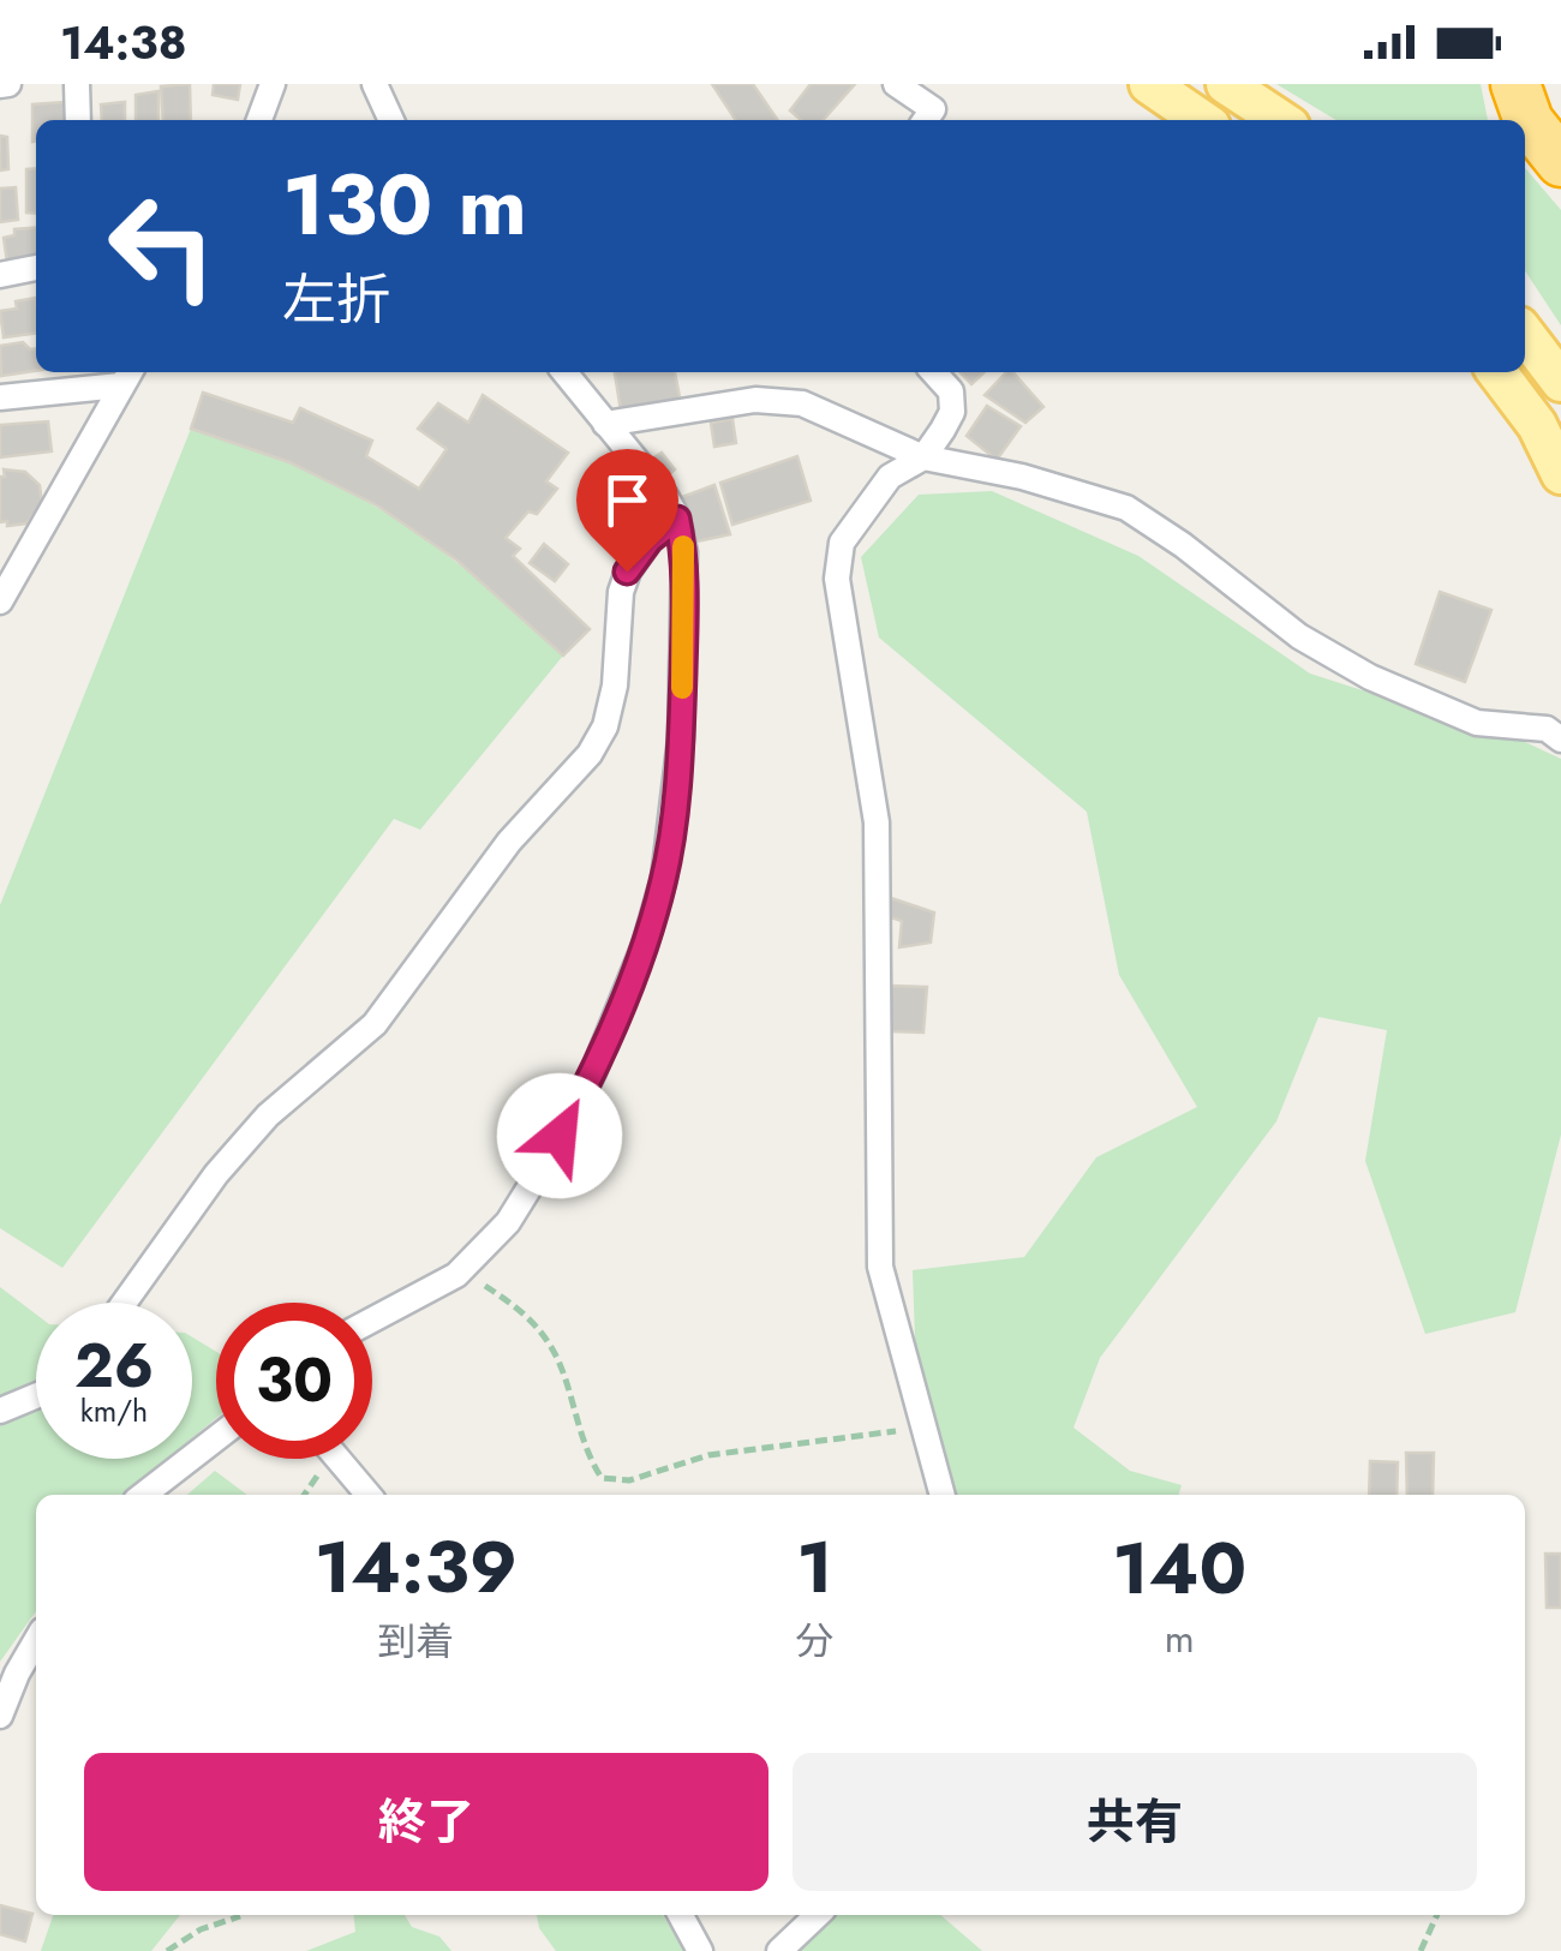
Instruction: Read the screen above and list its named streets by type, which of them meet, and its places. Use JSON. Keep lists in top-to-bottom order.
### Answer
{
  "page": {
    "status": "14:38",
    "turn": ["130 m", "左折"],
    "speed": "26 km/h",
    "limit": "30",
    "eta": [
      "14:39",
      "到着",
      "1",
      "分",
      "140",
      "m"
    ],
    "buttons": ["終了", "共有"]
  }
}
